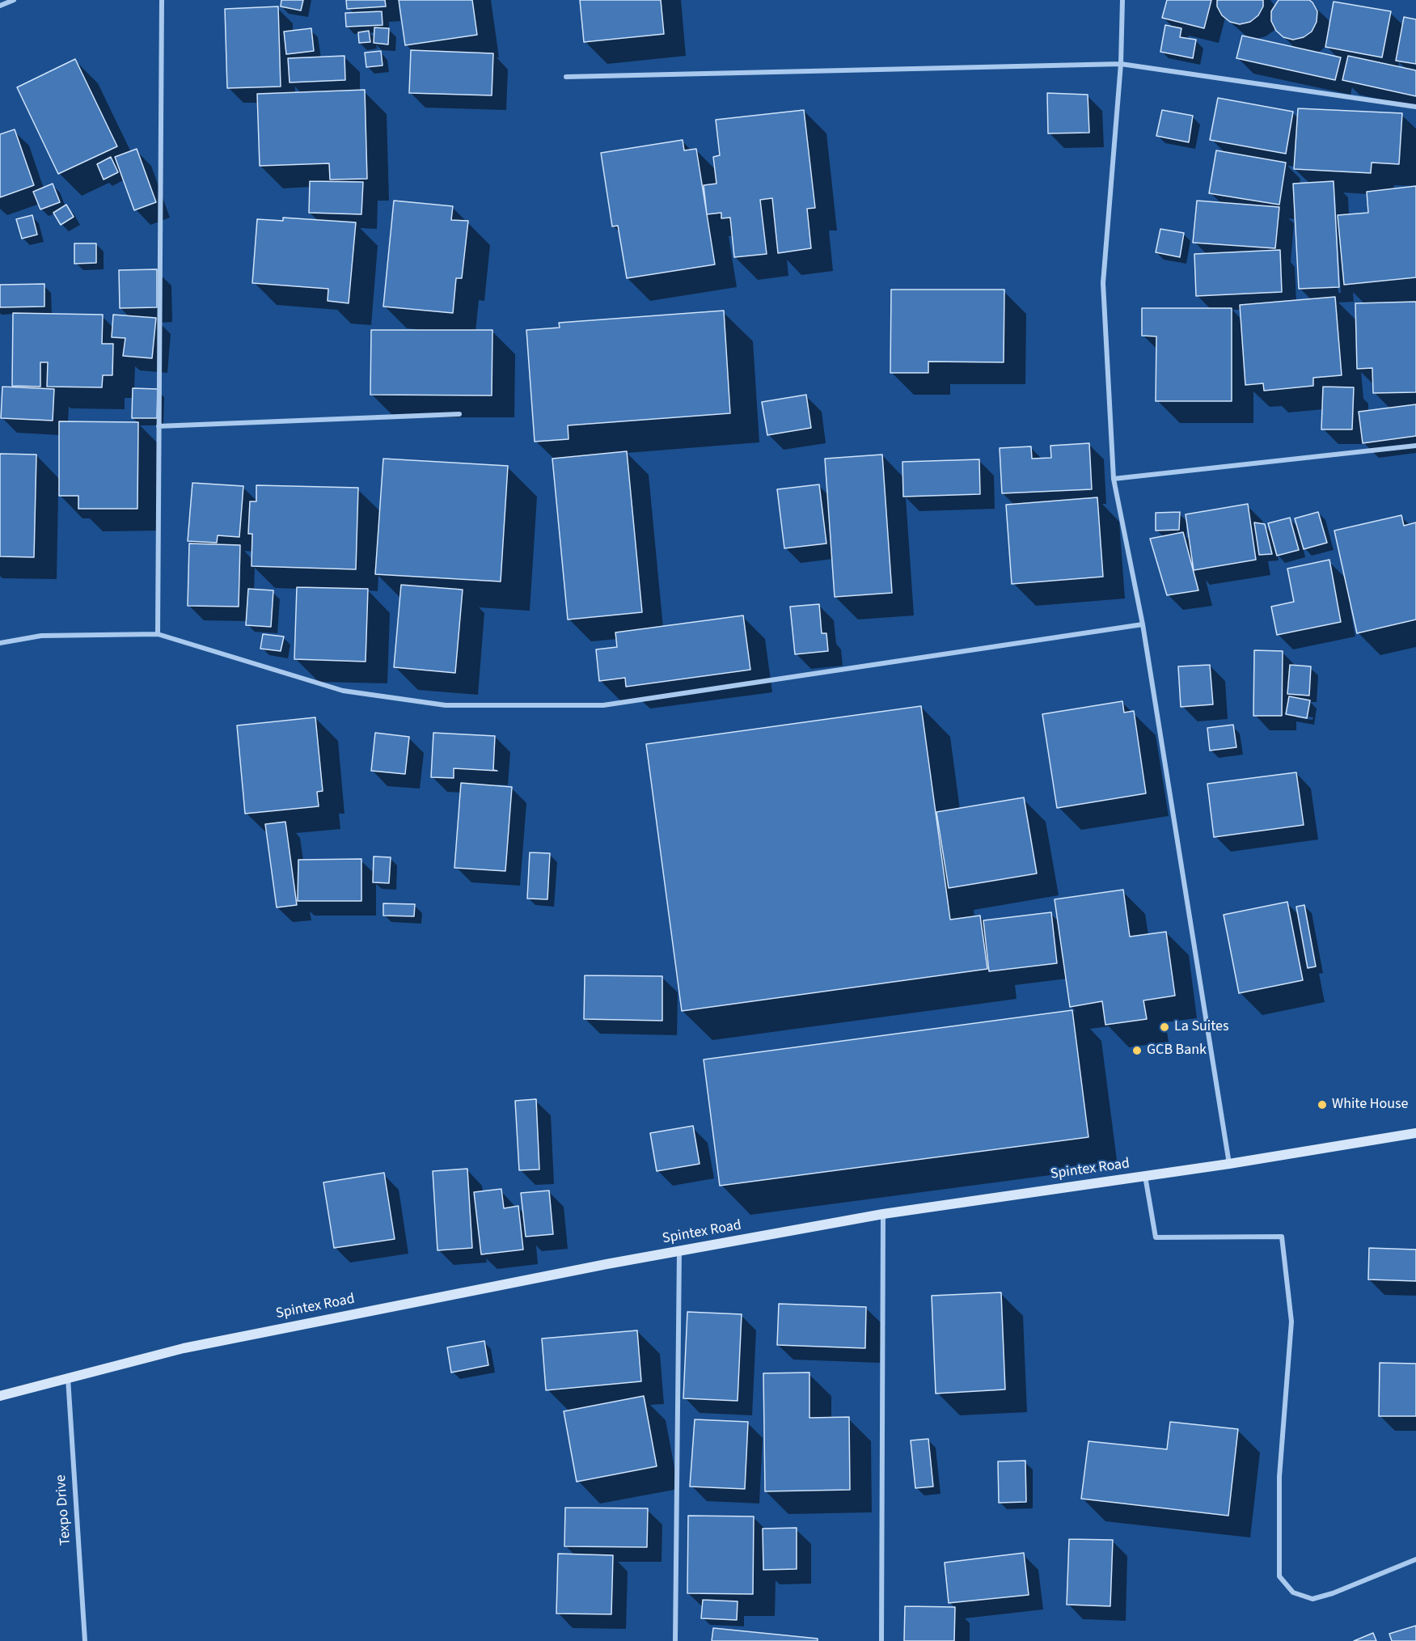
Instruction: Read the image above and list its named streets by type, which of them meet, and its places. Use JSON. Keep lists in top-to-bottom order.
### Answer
{
  "streets": {
    "main road": ["Spintex Road"],
    "street": ["Texpo Drive"]
  },
  "crossings": [
    ["Spintex Road", "Texpo Drive"]
  ],
  "places": ["La Suites", "GCB Bank", "White House"]
}
